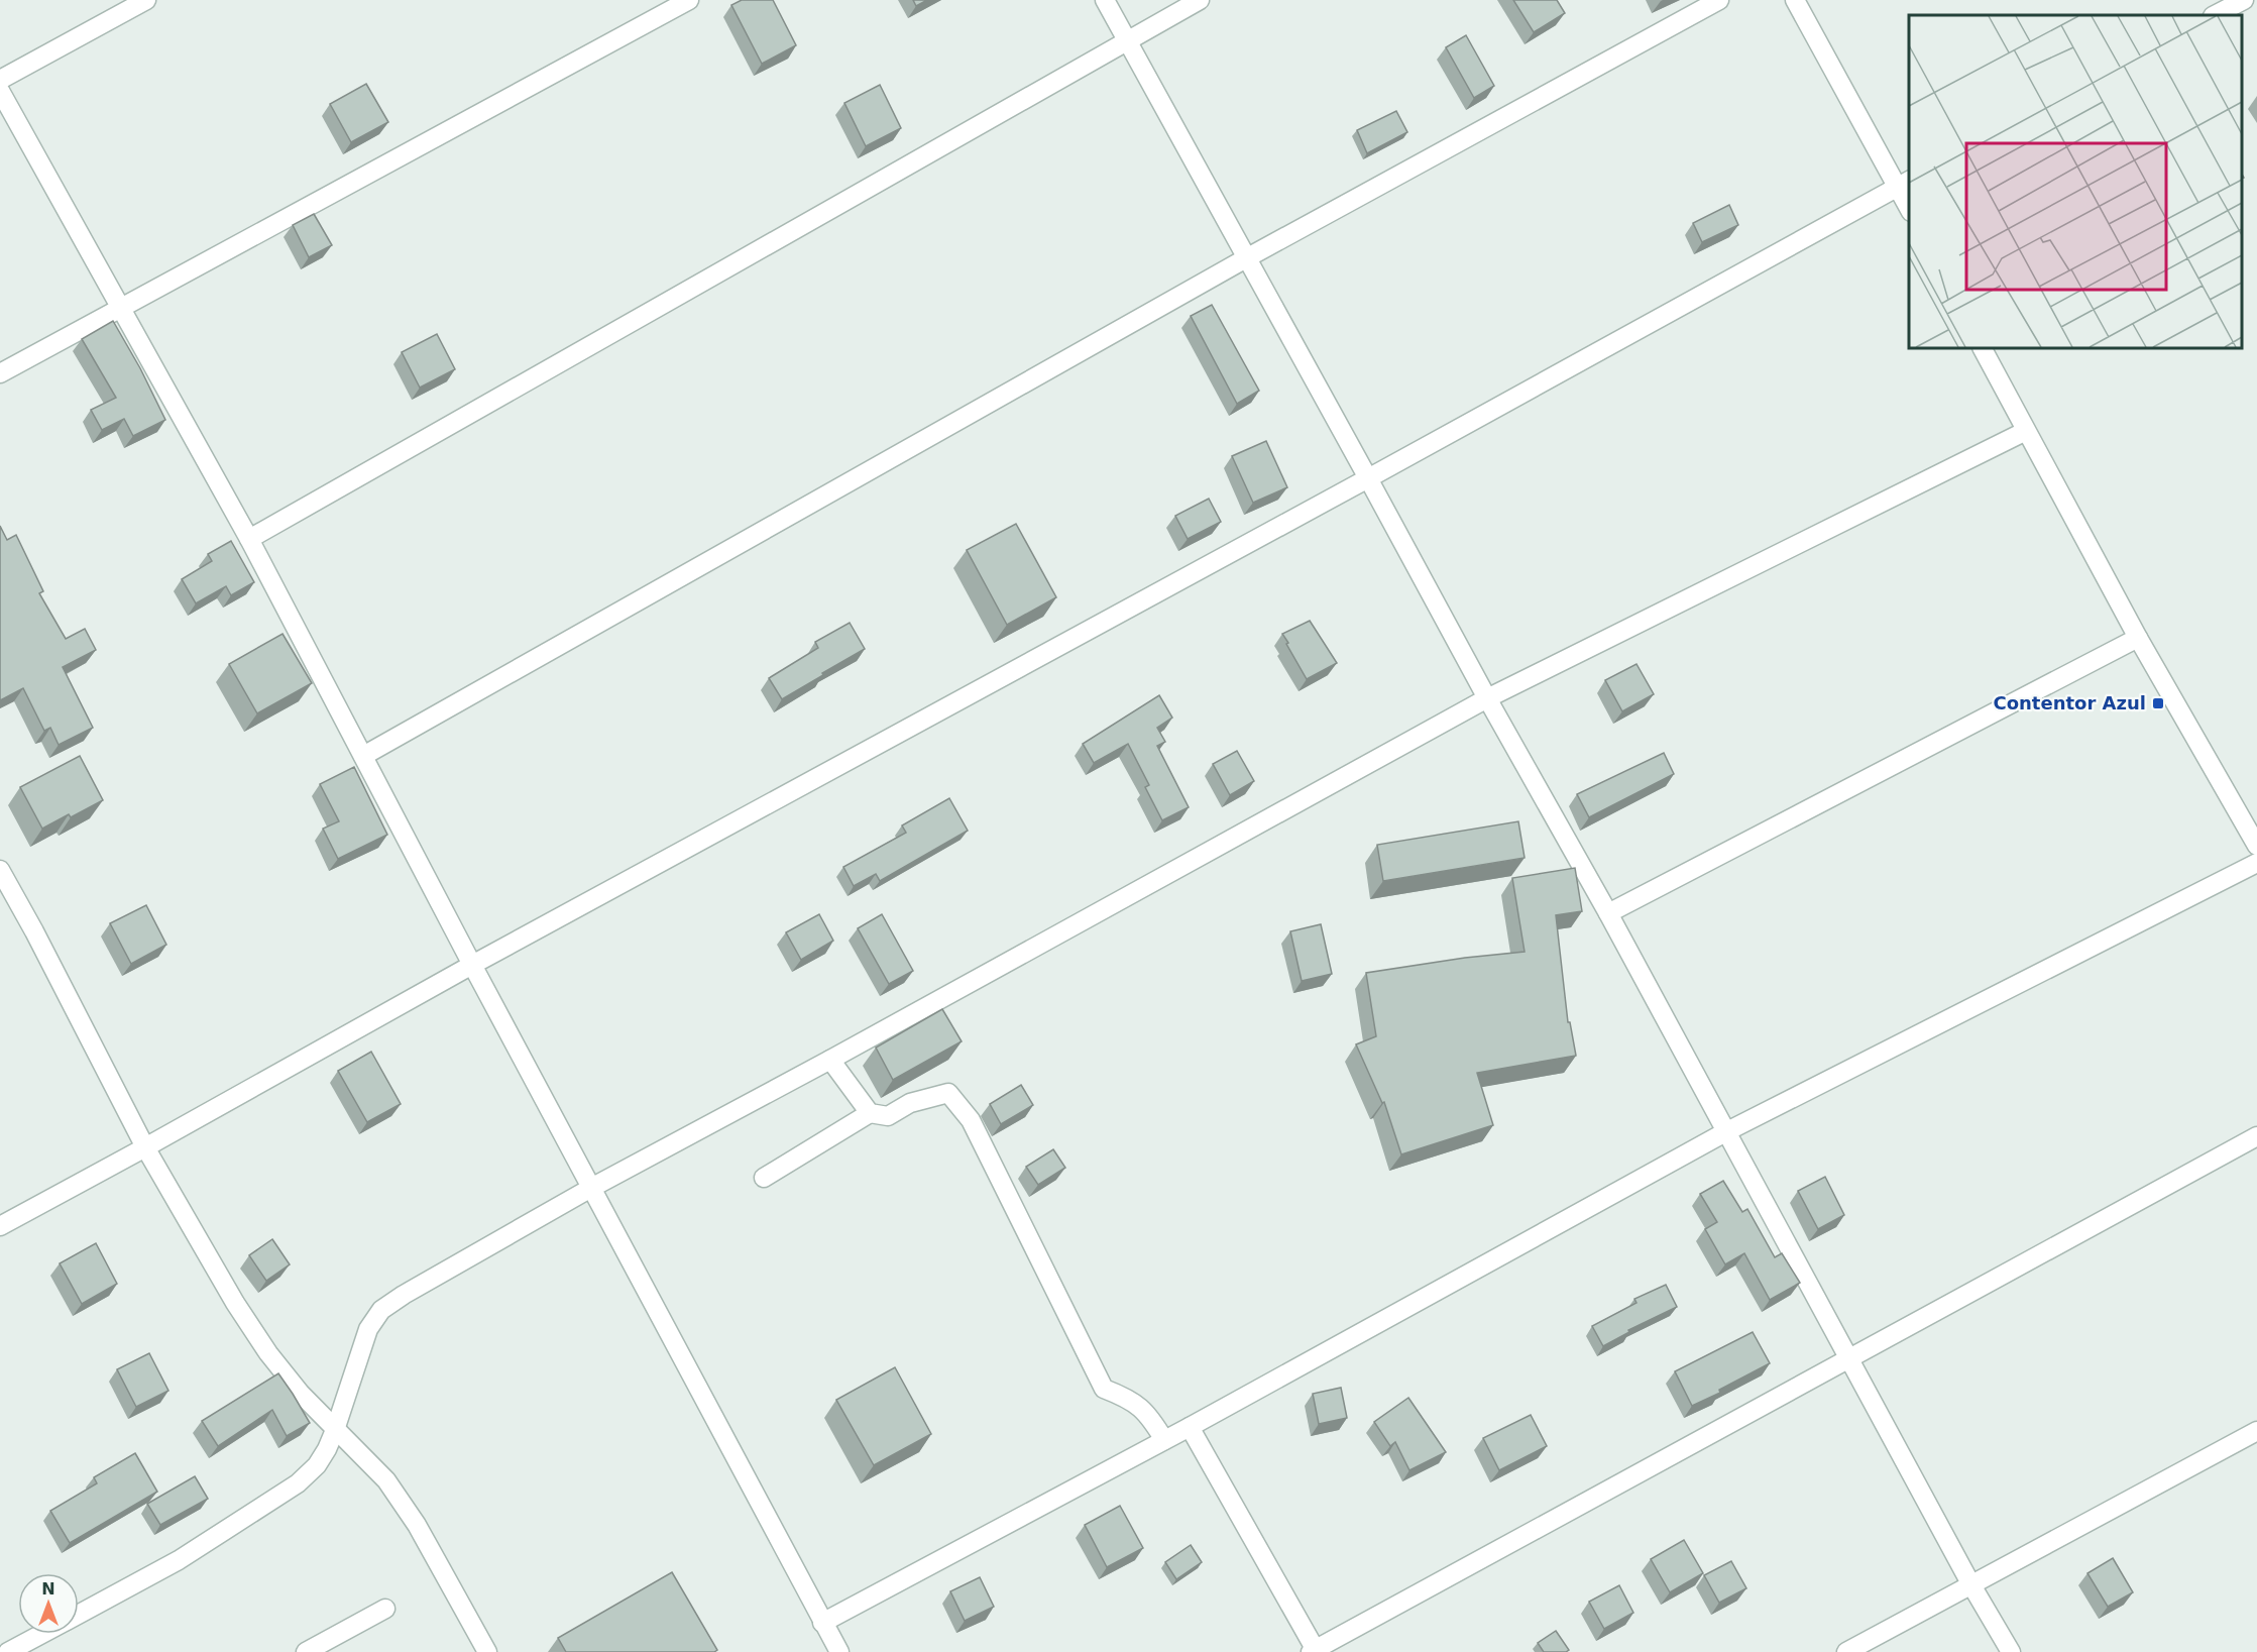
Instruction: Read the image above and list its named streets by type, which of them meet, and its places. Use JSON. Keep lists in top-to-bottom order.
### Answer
{
  "places": {
    "transit": ["Contentor Azul"]
  },
  "north": "top"
}
